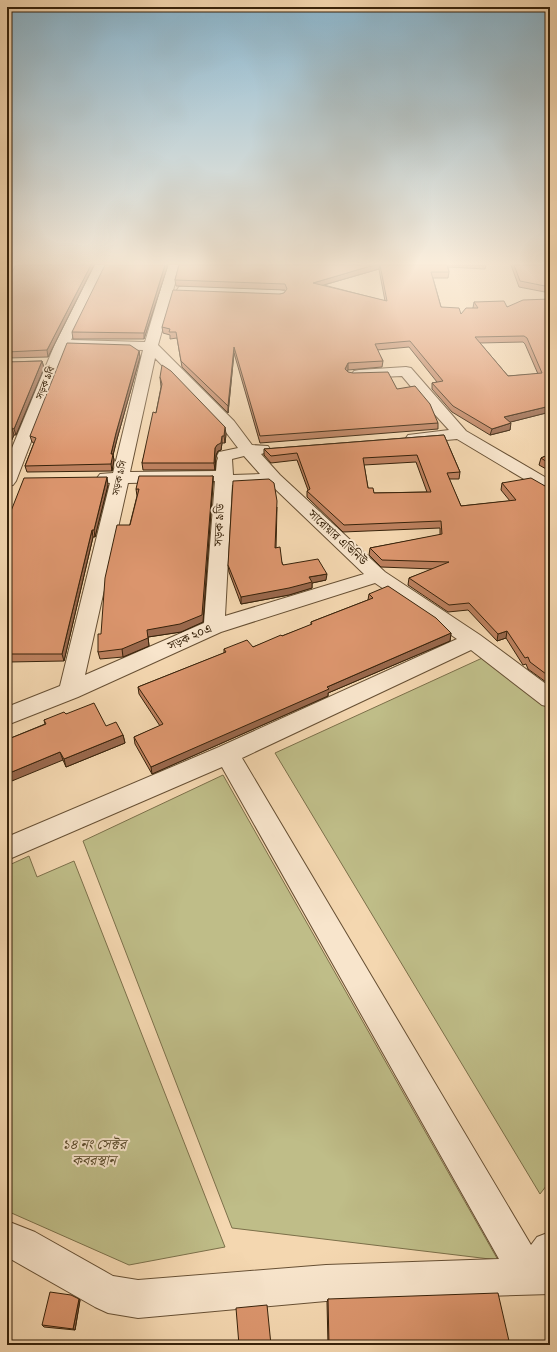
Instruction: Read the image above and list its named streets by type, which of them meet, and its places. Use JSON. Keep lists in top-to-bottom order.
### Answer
{
  "streets": {
    "street": [
      "সড়ক ৯বি",
      "সড়ক ৯সি",
      "সড়ক ৯ডি",
      "সারোয়ার এভিনিউ",
      "সড়ক ২০এ"
    ]
  },
  "crossings": [
    ["সড়ক ৯সি", "সারোয়ার এভিনিউ"],
    ["সড়ক ৯সি", "সড়ক ২০এ"],
    ["সড়ক ৯ডি", "সারোয়ার এভিনিউ"],
    ["সড়ক ৯ডি", "সড়ক ২০এ"],
    ["সারোয়ার এভিনিউ", "সড়ক ২০এ"]
  ],
  "parks": ["১৪ নং সেক্টর কবরস্থান"]
}
